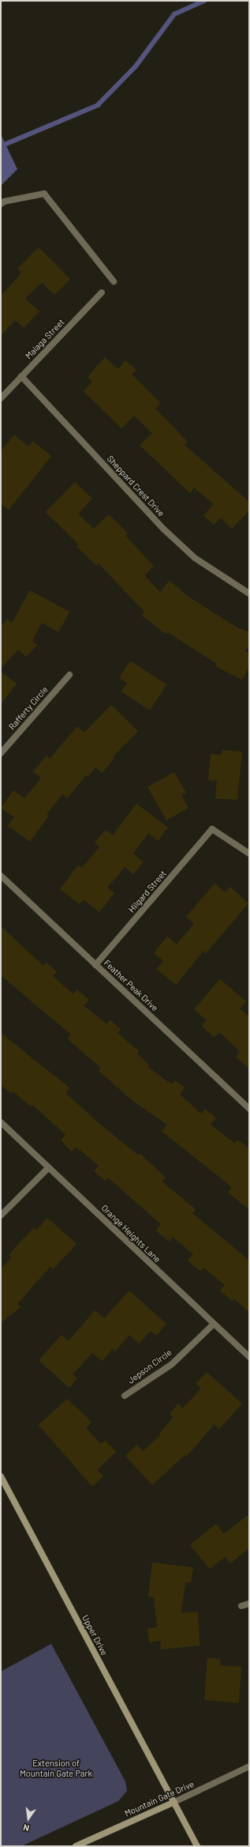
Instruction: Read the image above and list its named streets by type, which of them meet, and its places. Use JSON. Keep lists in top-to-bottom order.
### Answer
{
  "streets": {
    "main road": ["Upper Drive", "Mountain Gate Drive"],
    "street": [
      "Malaga Street",
      "Sheppard Crest Drive",
      "Rafferty Circle",
      "Hilgard Street",
      "Feather Peak Drive",
      "Orange Heights Lane",
      "Jepson Circle"
    ]
  },
  "crossings": [
    ["Malaga Street", "Sheppard Crest Drive"],
    ["Hilgard Street", "Feather Peak Drive"],
    ["Orange Heights Lane", "Jepson Circle"],
    ["Upper Drive", "Mountain Gate Drive"]
  ],
  "parks": ["Extension of Mountain Gate Park"],
  "north": "bottom"
}
